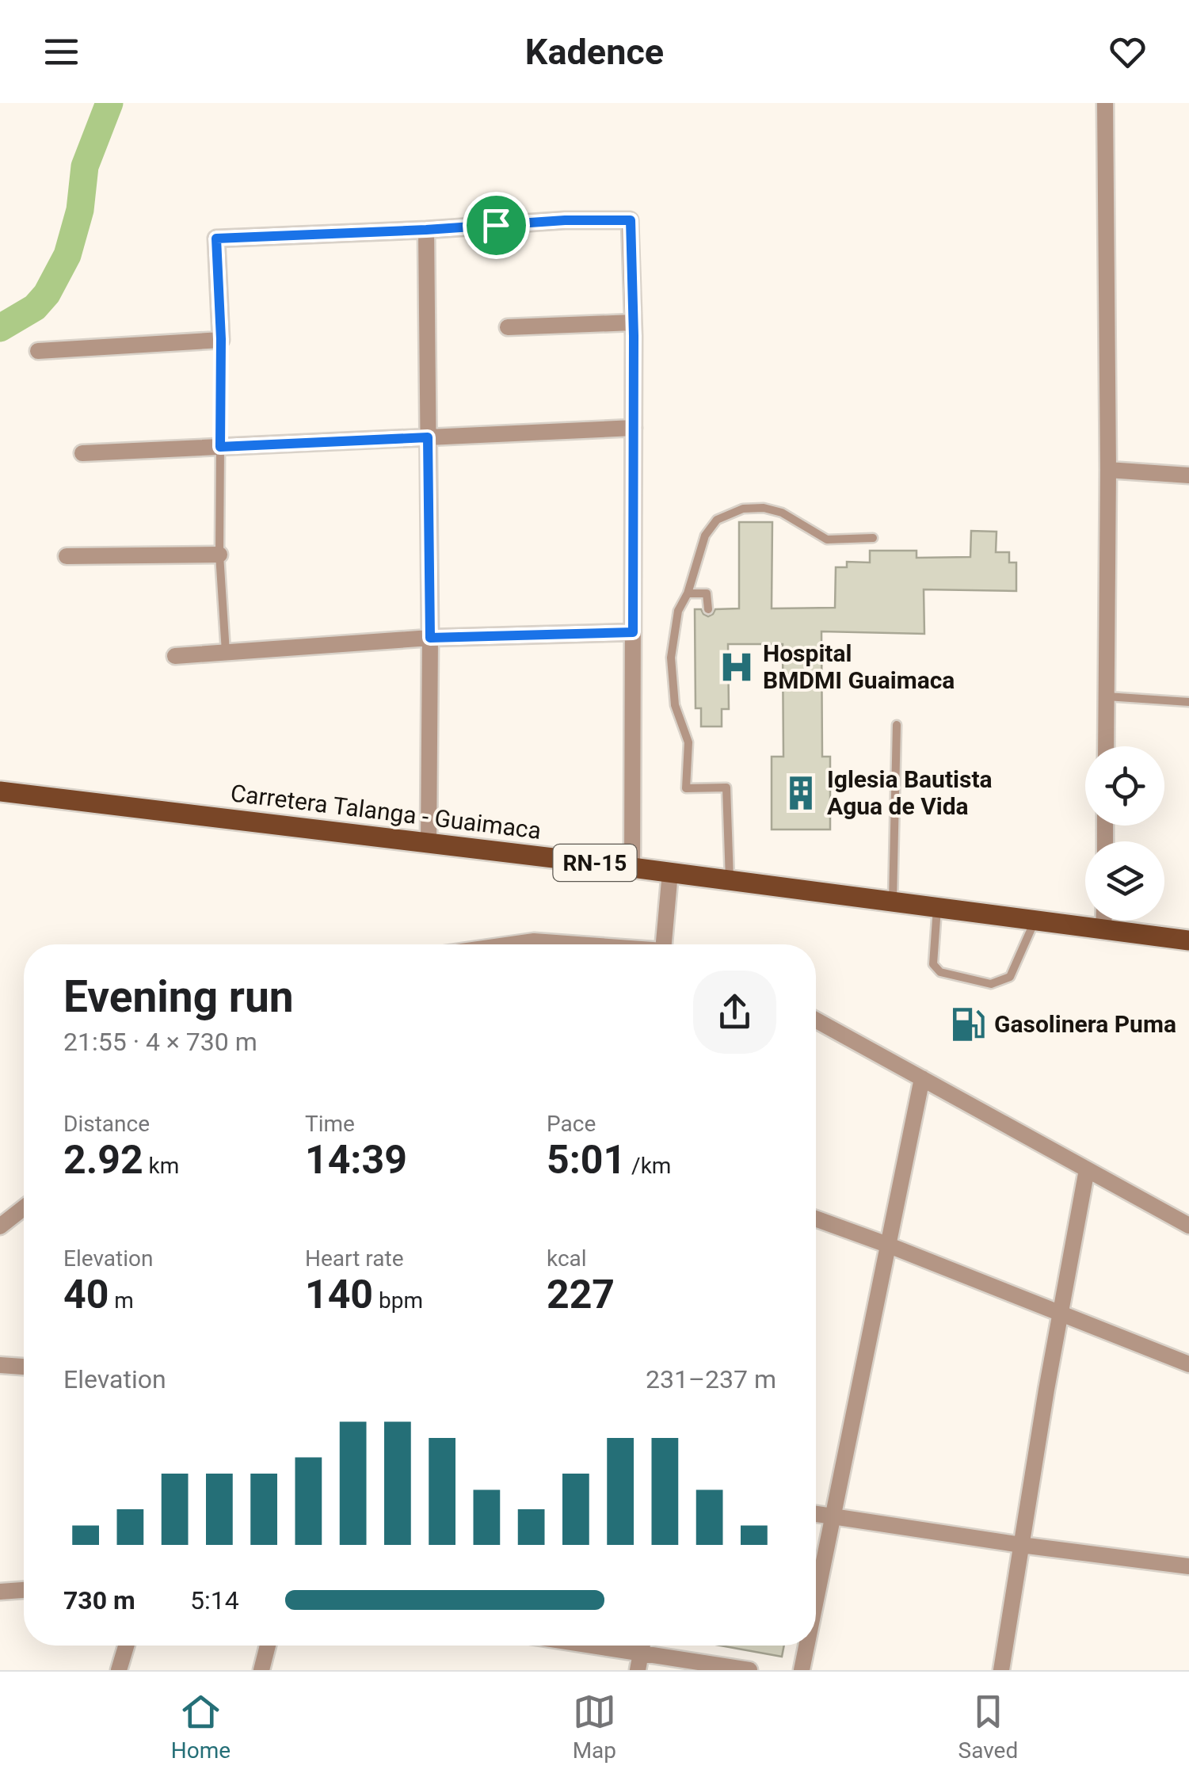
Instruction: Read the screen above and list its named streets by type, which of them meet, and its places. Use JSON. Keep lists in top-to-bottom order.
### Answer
{
  "streets": {
    "main road": ["Carretera Talanga - Guaimaca", "RN-15"]
  },
  "places": {
    "hospital": ["Hospital BMDMI Guaimaca"],
    "building": ["Iglesia Bautista Agua de Vida"],
    "fuel station": ["Gasolinera Puma"]
  },
  "page": {
    "header": "Kadence",
    "heading": ["Evening run", "21:55 · 4 × 730 m"],
    "stats": [
      ["Distance", "2.92 km"],
      ["Time", "14:39"],
      ["Pace", "5:01 /km"],
      ["Elevation", "40 m"],
      ["Heart rate", "140 bpm"],
      ["kcal", "227"]
    ],
    "chart": ["Elevation", "231–237 m"],
    "list": [
      {
        "name": "730 m",
        "note": "5:14"
      }
    ],
    "tabs": ["Home", "Map", "Saved"]
  }
}
